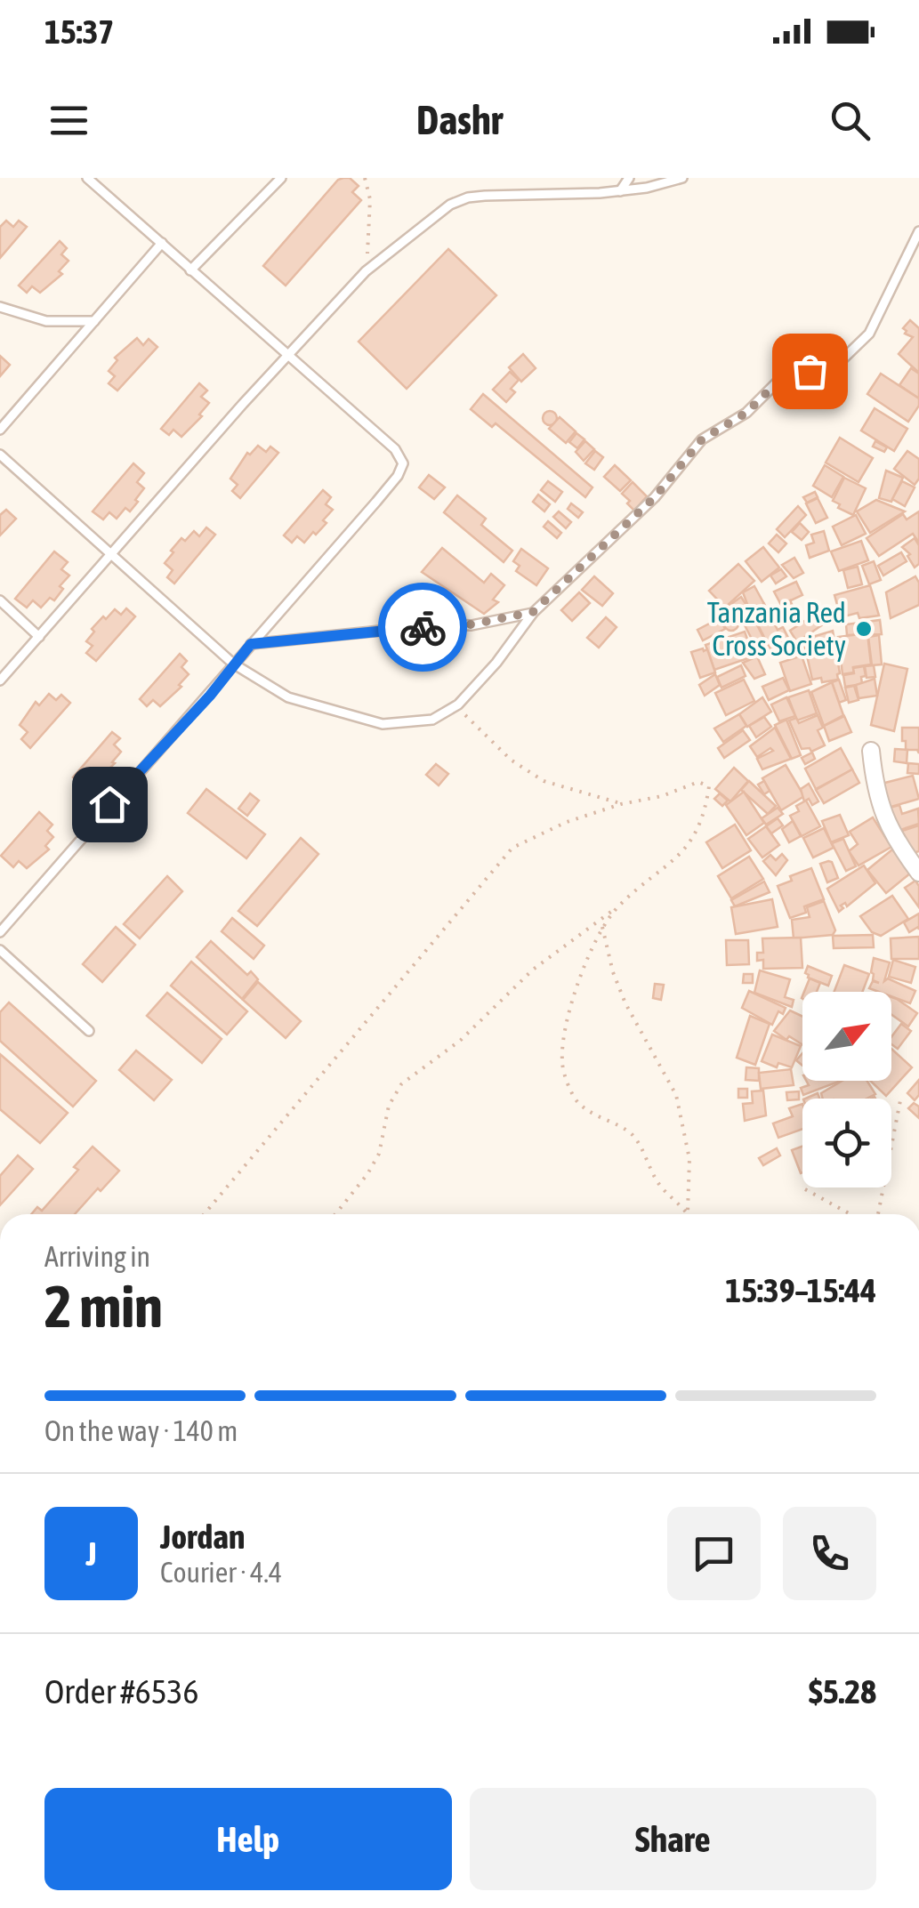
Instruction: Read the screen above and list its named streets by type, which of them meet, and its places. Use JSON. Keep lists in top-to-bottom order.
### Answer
{
  "places": ["Tanzania Red Cross Society"],
  "north": "top right",
  "page": {
    "status": "15:37",
    "header": "Dashr",
    "heading": ["2 min", "Arriving in", "15:39–15:44"],
    "panel": [
      "Jordan",
      "Courier · 4.4",
      "Order #6536",
      "$5.28"
    ],
    "bar": "On the way · 140 m",
    "round": "J",
    "buttons": ["Help", "Share"]
  }
}
